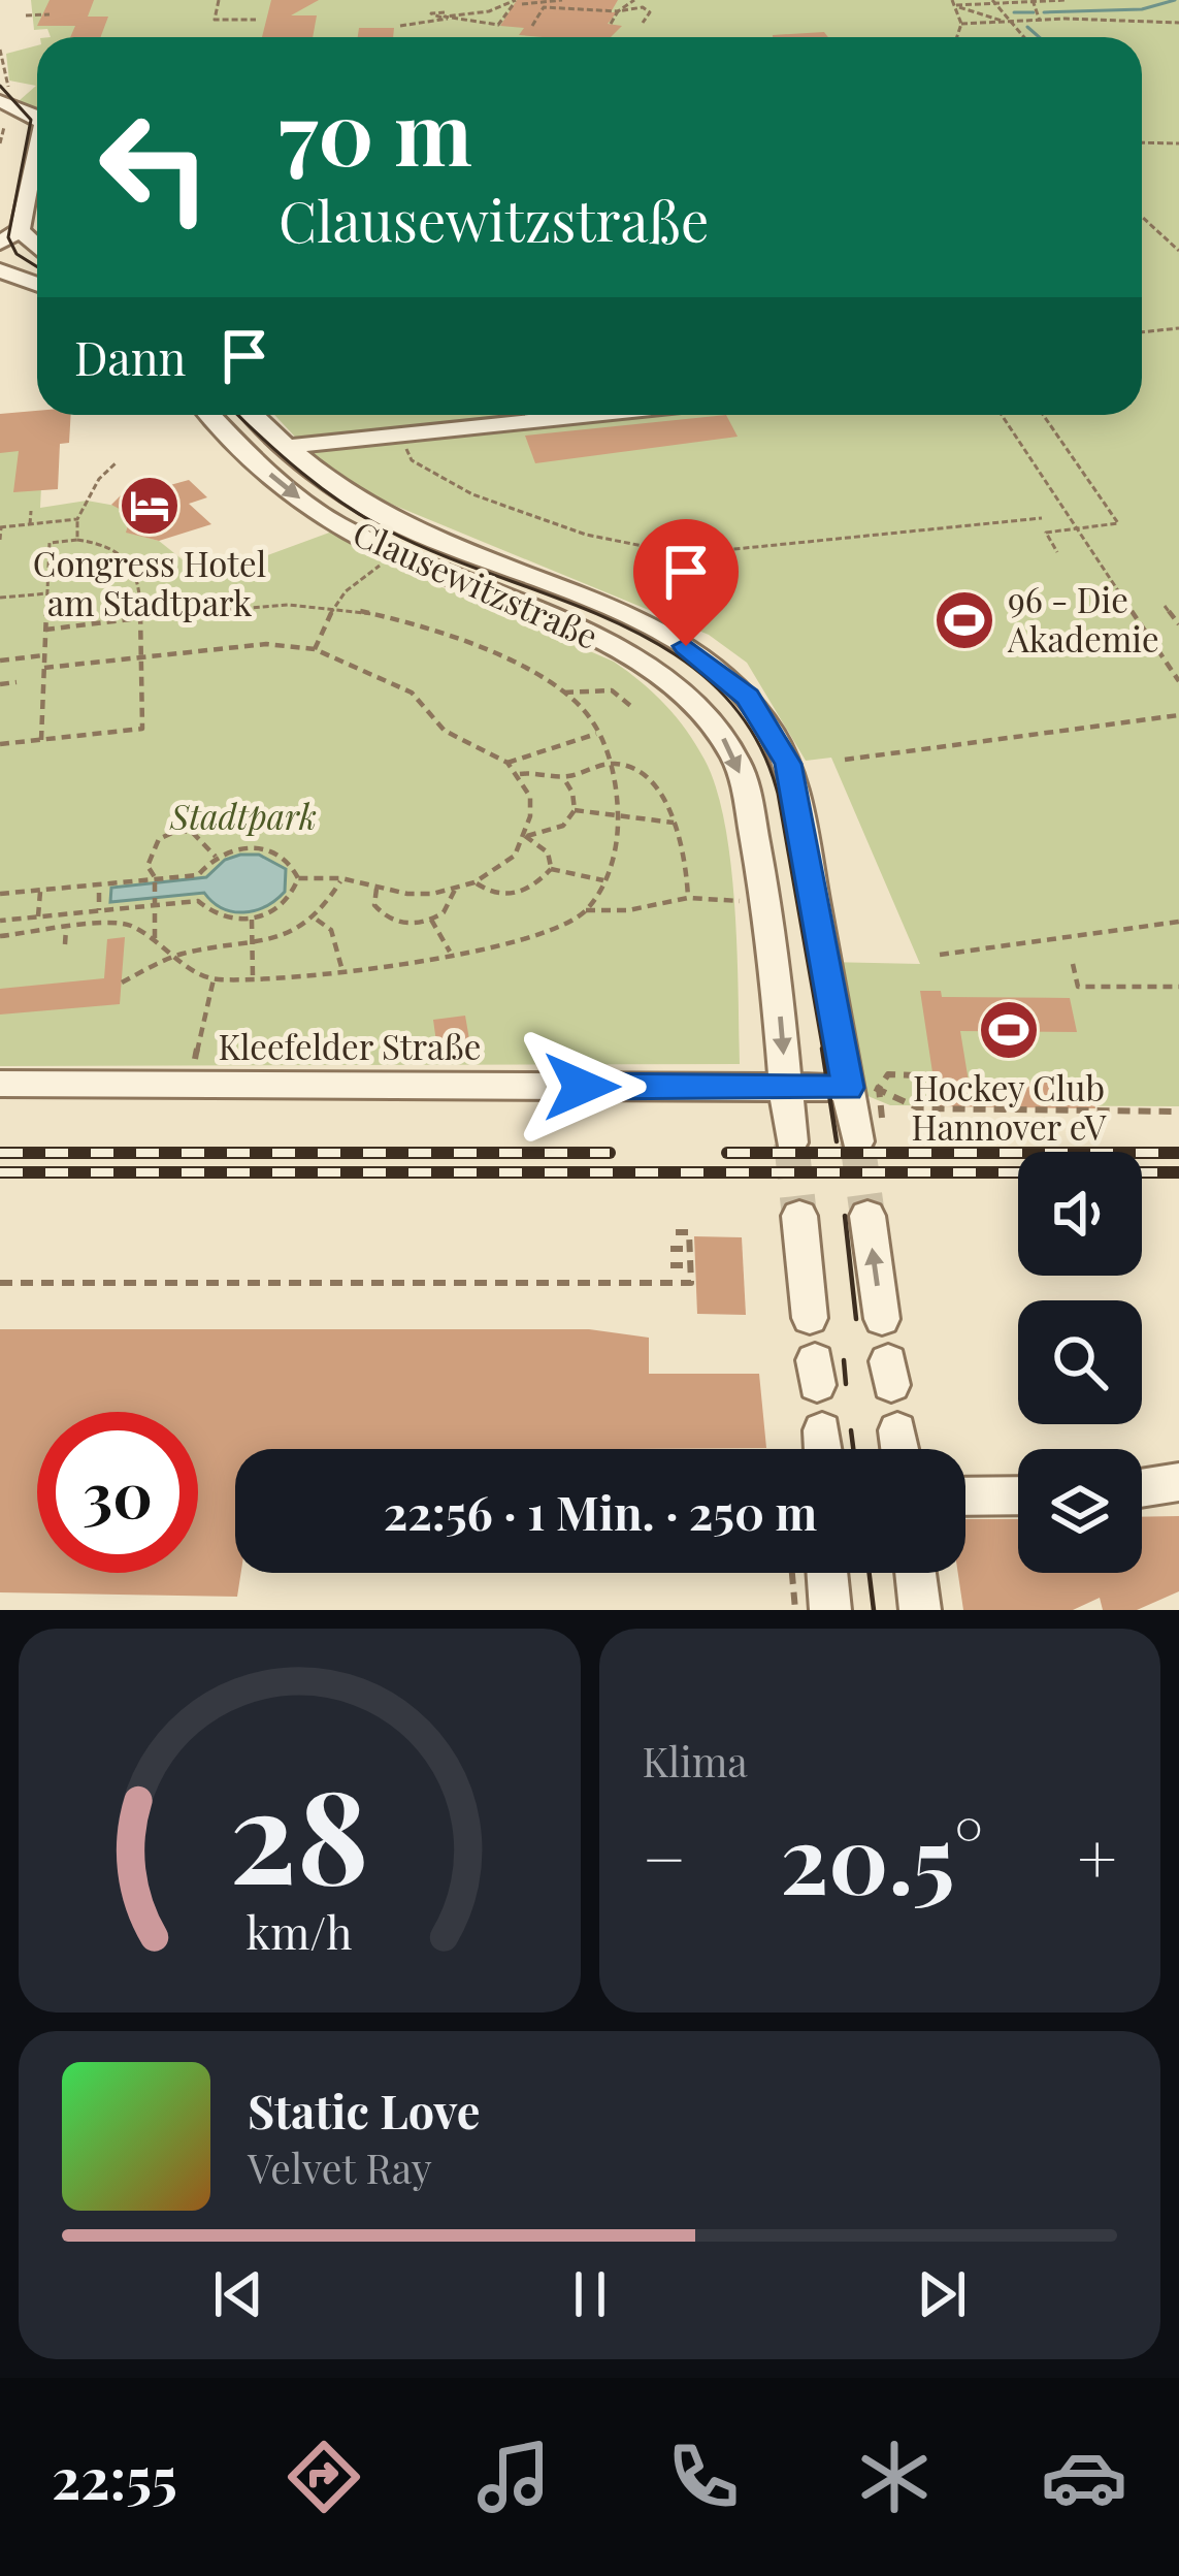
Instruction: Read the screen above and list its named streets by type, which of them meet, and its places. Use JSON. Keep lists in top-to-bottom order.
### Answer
{
  "streets": {
    "street": ["Clausewitzstraße", "Kleefelder Straße"]
  },
  "crossings": [
    ["Clausewitzstraße", "Kleefelder Straße"]
  ],
  "parks": ["Stadtpark"],
  "places": {
    "hotel": ["Congress Hotel am Stadtpark"],
    "sports": ["96 - Die Akademie", "Hockey Club Hannover eV"]
  },
  "page": {
    "turn": ["70 m", "Clausewitzstraße"],
    "then": "Dann",
    "limit": "30",
    "trip": "22:56 · 1 Min. · 250 m",
    "tile": "Klima",
    "heat": ["−", "20.5°", "+"],
    "song": ["Static Love", "Velvet Ray"],
    "tabs": "22:55",
    "gauge": ["28", "km/h"]
  }
}
